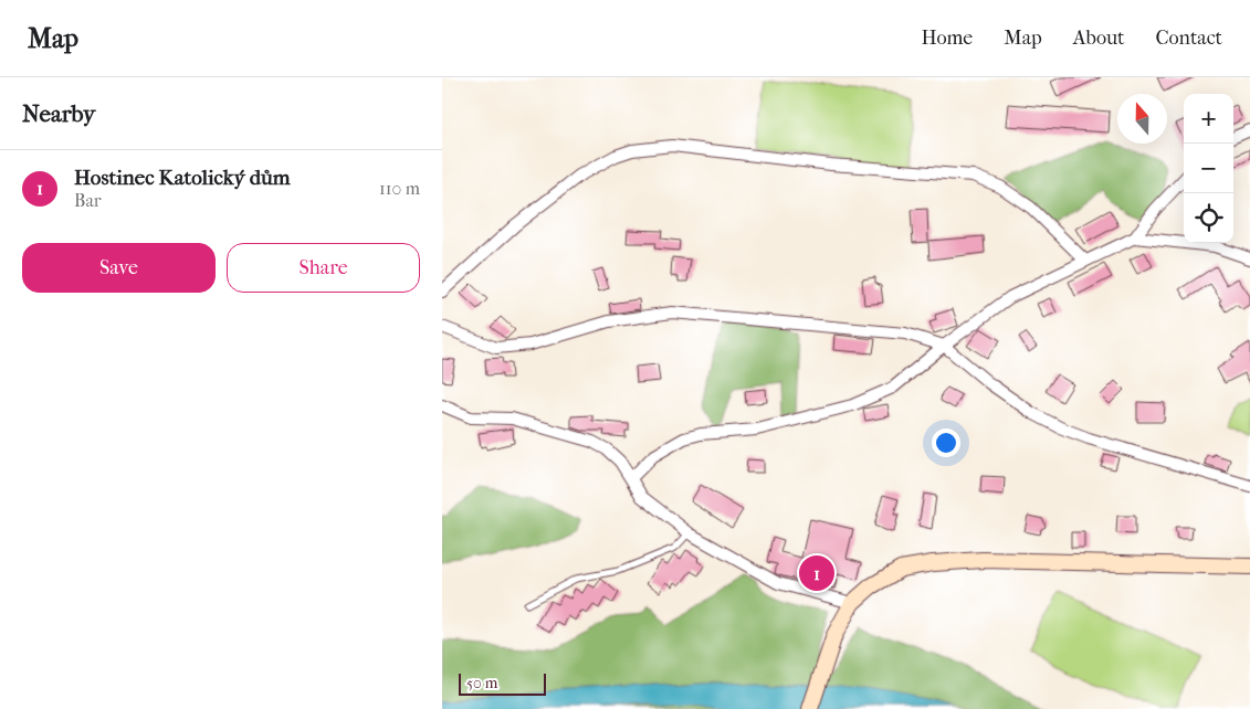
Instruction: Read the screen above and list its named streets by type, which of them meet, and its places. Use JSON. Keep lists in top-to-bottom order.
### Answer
{
  "scale_bar": "50 m",
  "north": "top",
  "page": {
    "header": "Map",
    "nav": [
      "Home",
      "Map",
      "About",
      "Contact"
    ],
    "heading": "Nearby",
    "map_buttons": ["+", "−"],
    "list": [
      {
        "mark": "1",
        "name": "Hostinec Katolický dům",
        "note": "Bar",
        "value": "110 m"
      }
    ],
    "buttons": ["Save", "Share"],
    "pins": "1",
    "scale": "50 m"
  }
}
